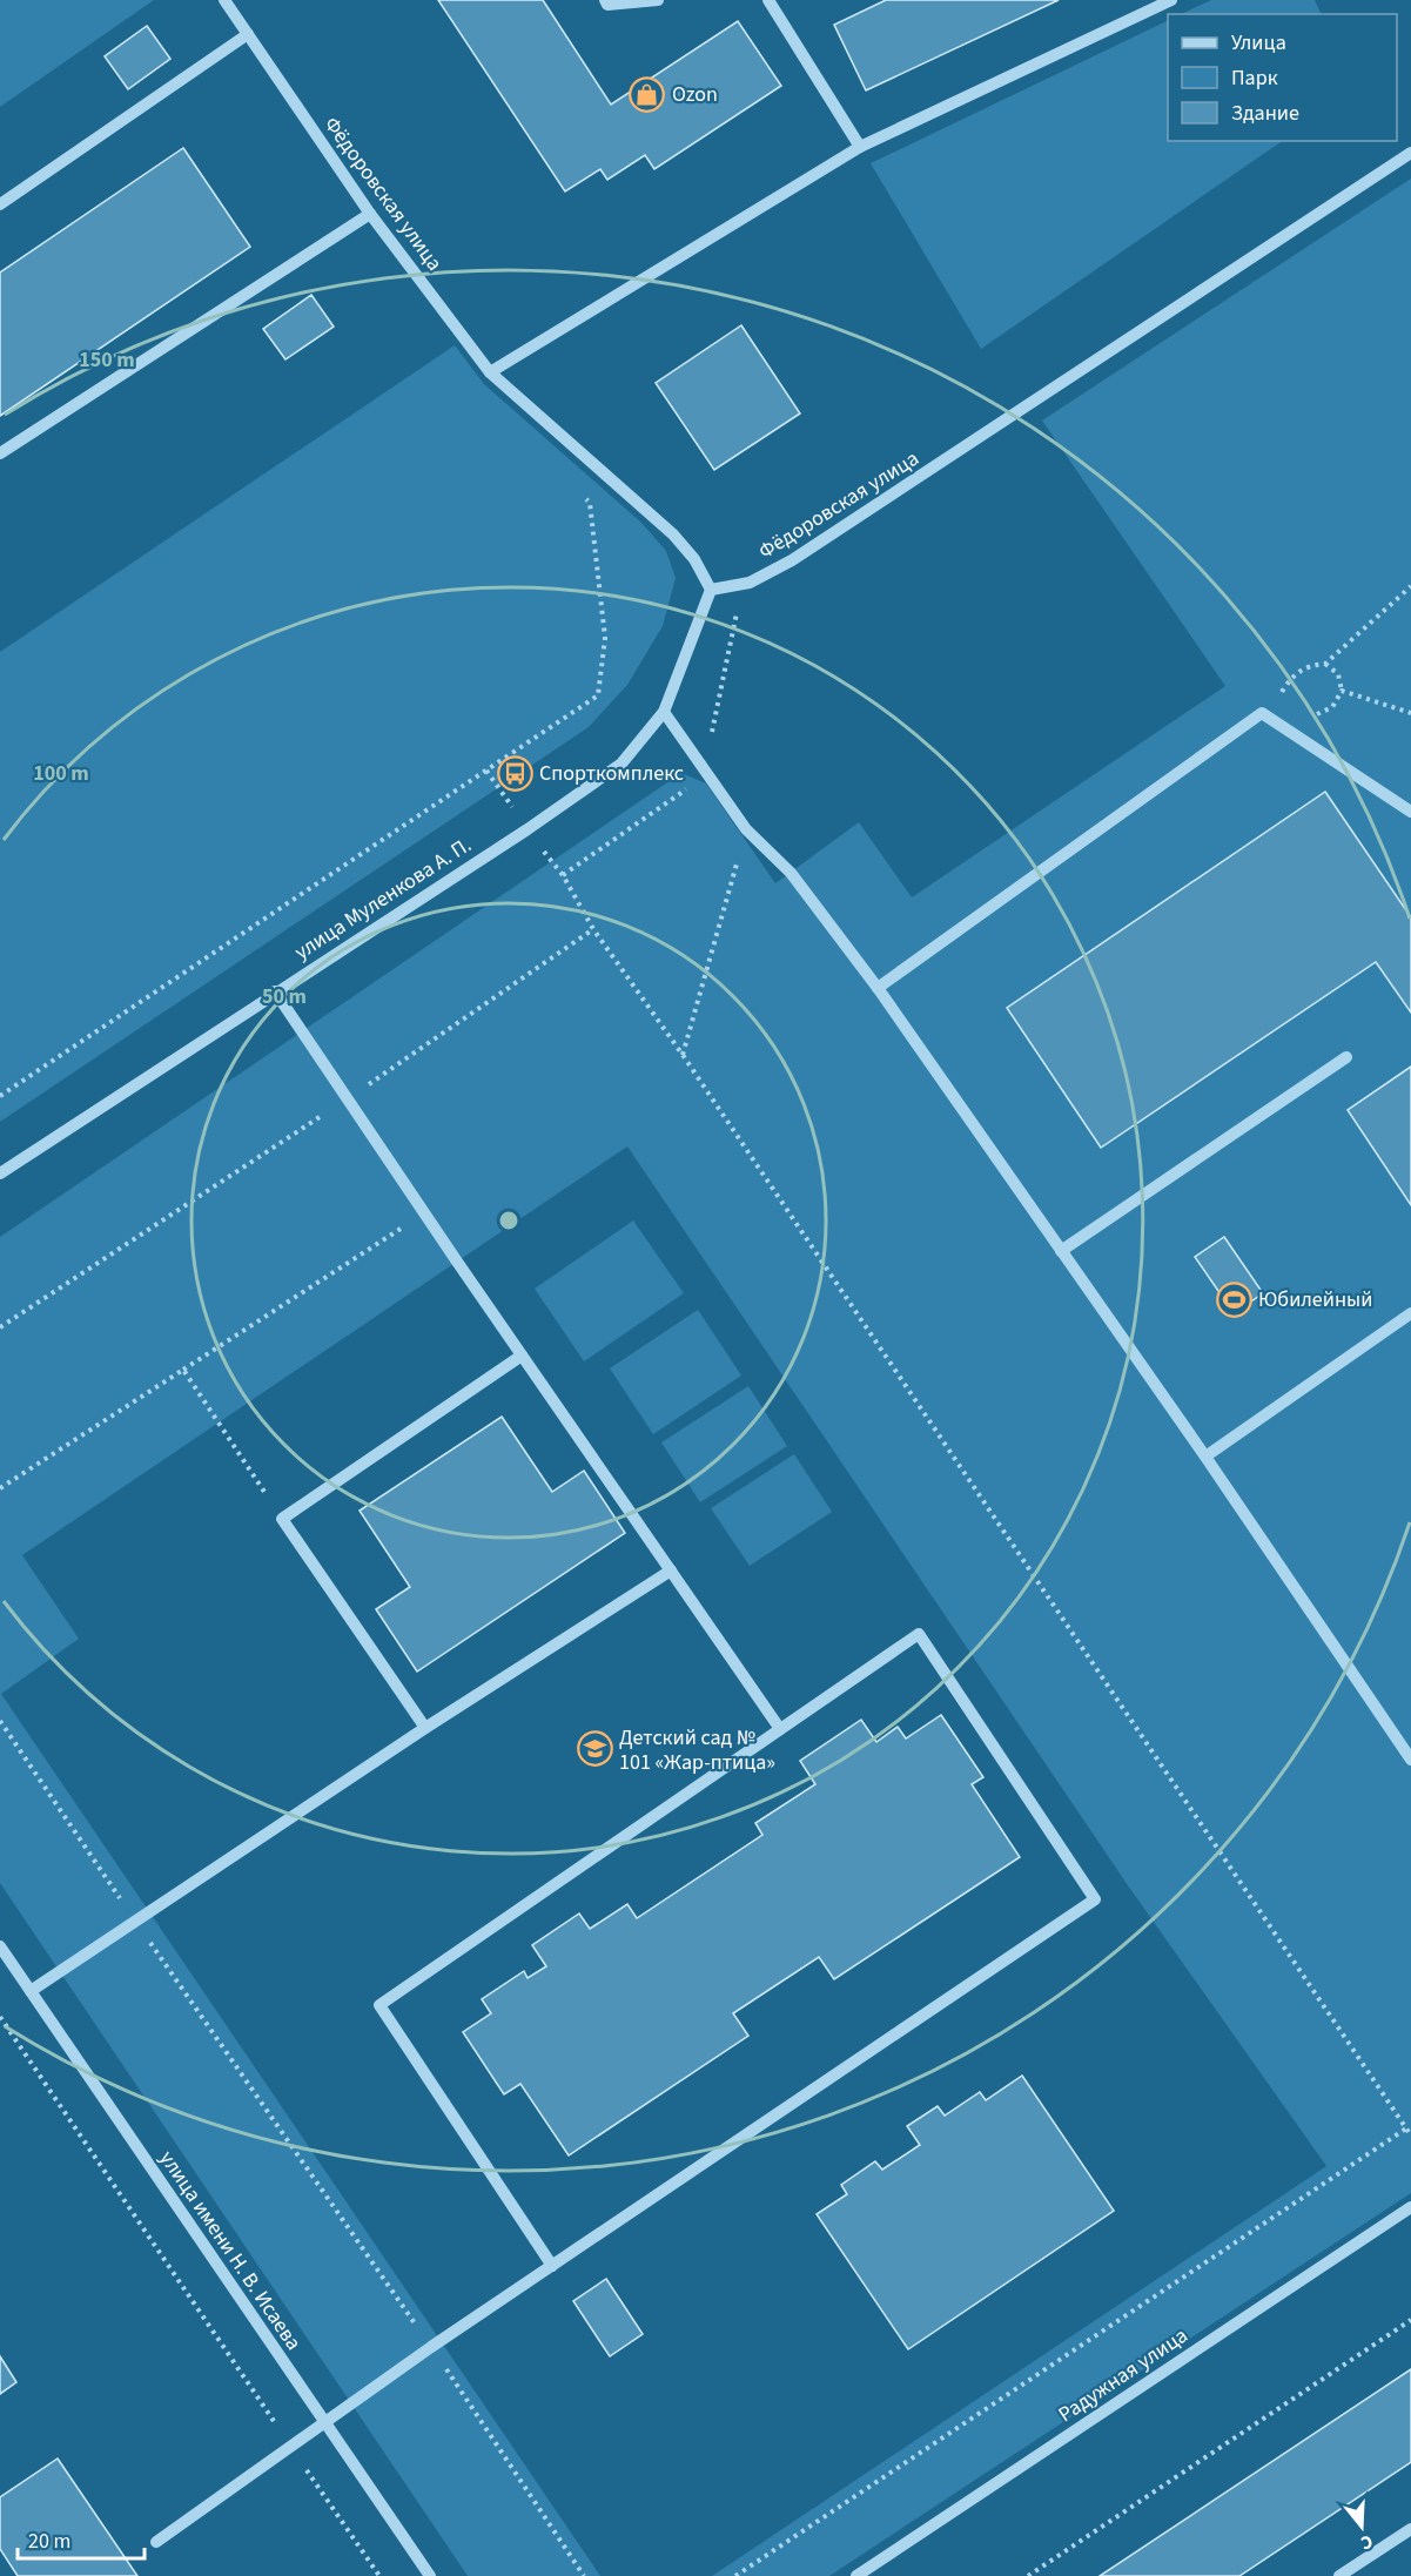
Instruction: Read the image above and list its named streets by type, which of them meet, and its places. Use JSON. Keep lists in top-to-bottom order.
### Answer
{
  "streets": {
    "street": [
      "Фёдоровская улица",
      "улица Муленкова А. П.",
      "улица имени Н. В. Исаева",
      "Радужная улица"
    ]
  },
  "crossings": [
    ["Фёдоровская улица", "улица Муленкова А. П."]
  ],
  "places": {
    "shop": ["Ozon"],
    "bus stop": ["Спорткомплекс"],
    "sports": ["Юбилейный"],
    "school or university": ["Детский сад № 101 «Жар-птица»"]
  },
  "legend": ["Улица", "Парк", "Здание"],
  "scale_bar": "20 m",
  "north": "bottom",
  "rings": ["150 m", "100 m", "50 m"]
}
